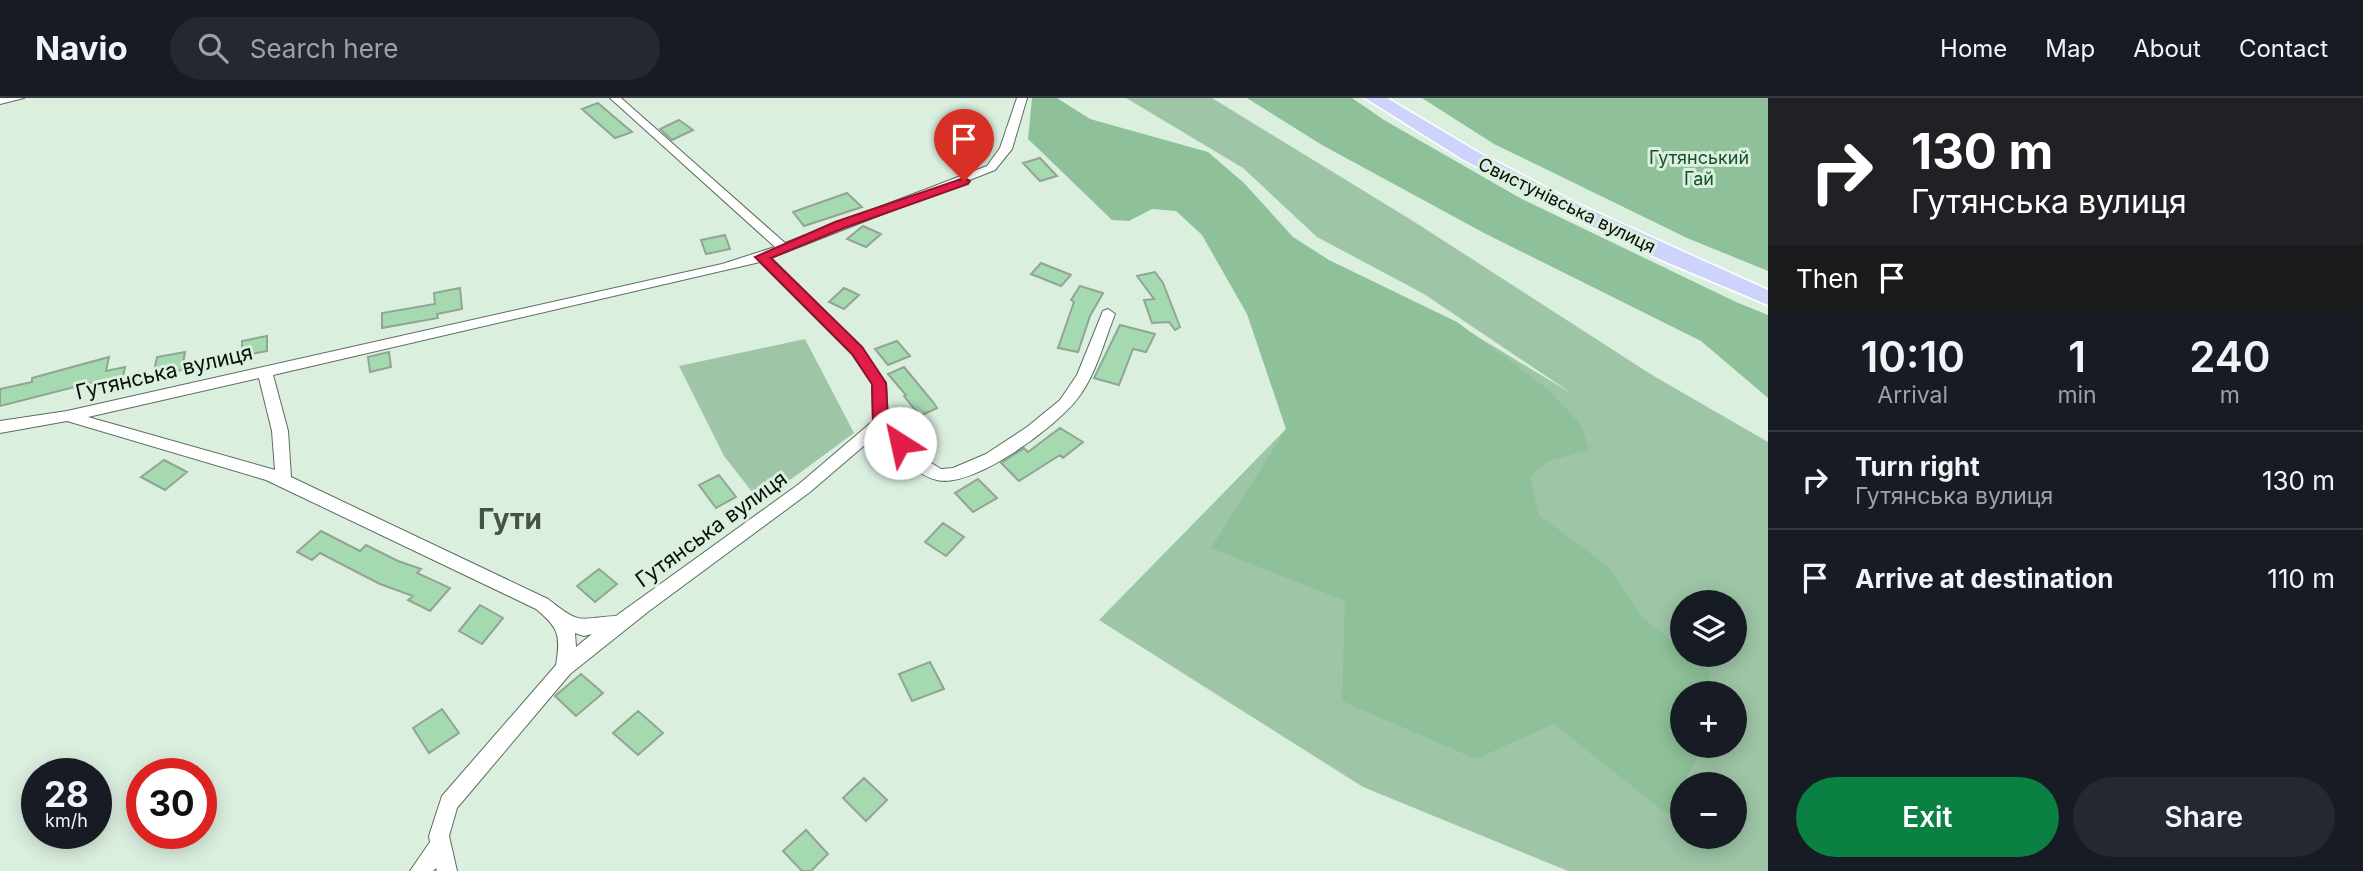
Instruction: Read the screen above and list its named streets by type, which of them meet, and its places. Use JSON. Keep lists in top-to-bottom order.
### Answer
{
  "streets": {
    "main road": ["Свистунівська вулиця"],
    "street": ["Гутянська вулиця"]
  },
  "districts": ["Гути"],
  "parks": ["Гутянський Гай"],
  "page": {
    "header": "Navio",
    "search": "Search here",
    "nav": [
      "Home",
      "Map",
      "About",
      "Contact"
    ],
    "turn": ["130 m", "Гутянська вулиця"],
    "then": "Then",
    "eta": [
      "10:10",
      "Arrival",
      "1",
      "min",
      "240",
      "m"
    ],
    "list": [
      {
        "name": "Turn right",
        "note": "Гутянська вулиця",
        "value": "130 m"
      },
      {
        "name": "Arrive at destination",
        "value": "110 m"
      }
    ],
    "map_buttons": ["+", "−"],
    "speed": "28 km/h",
    "limit": "30",
    "buttons": ["Exit", "Share"]
  }
}
